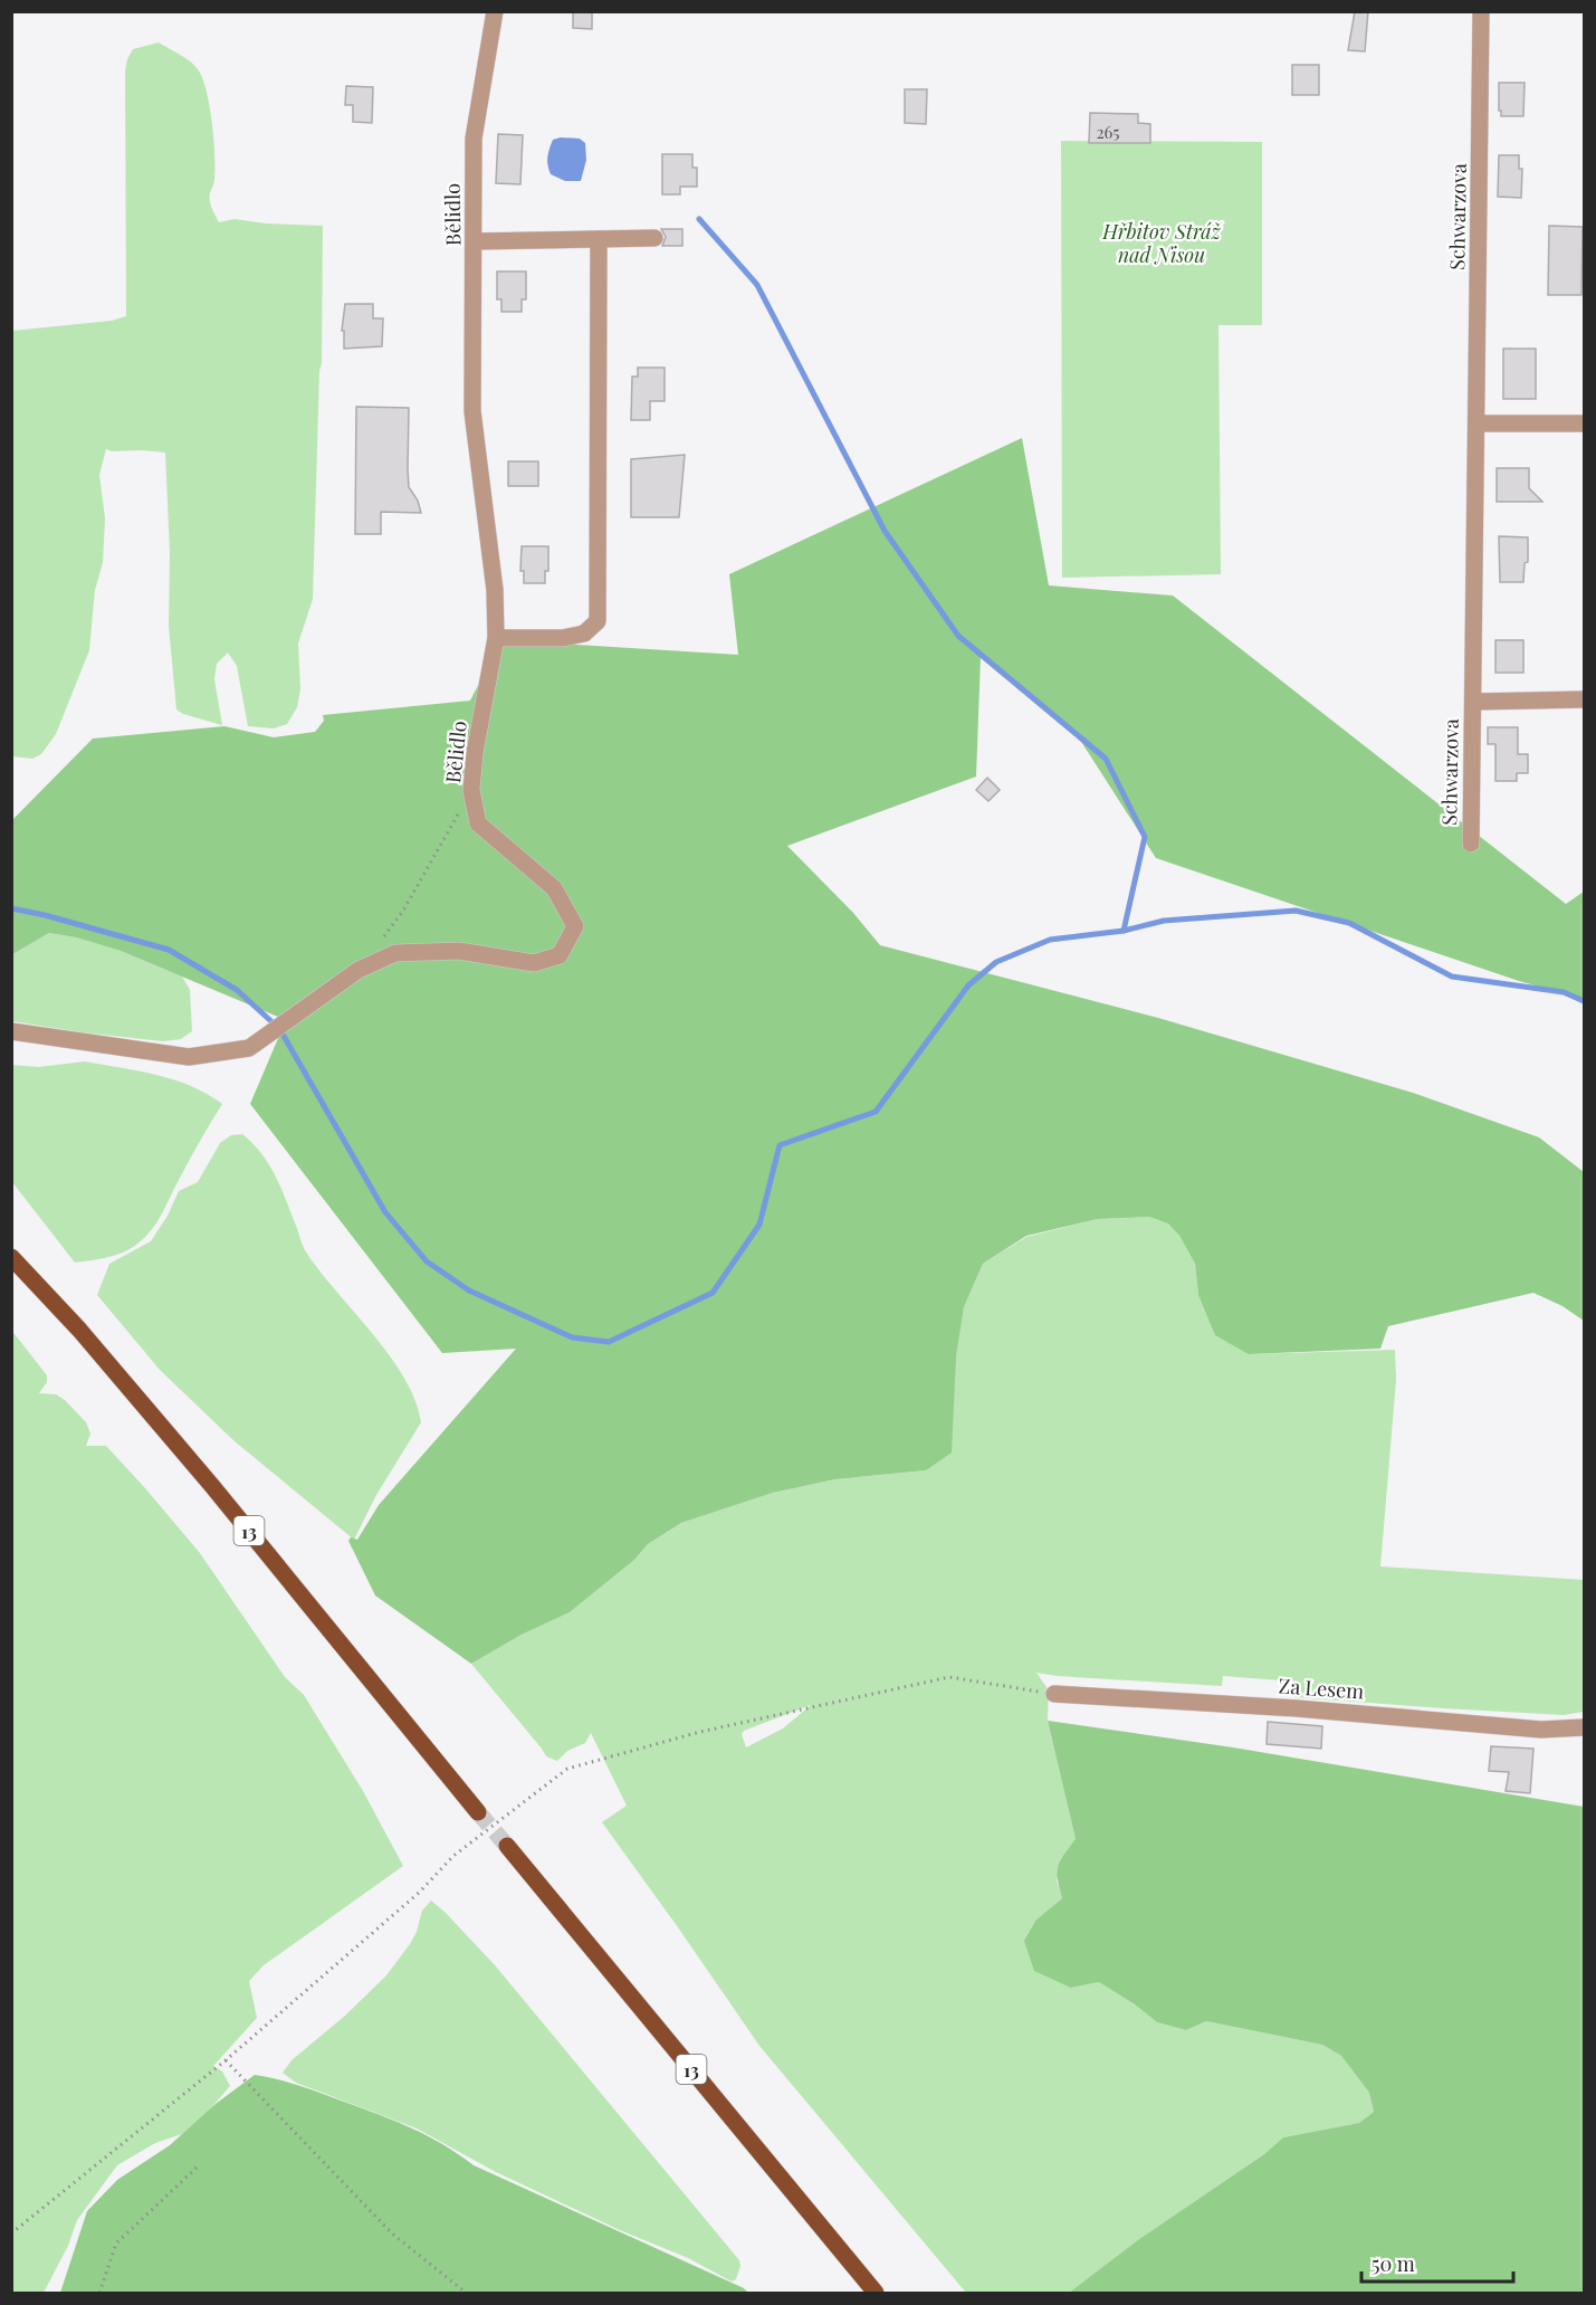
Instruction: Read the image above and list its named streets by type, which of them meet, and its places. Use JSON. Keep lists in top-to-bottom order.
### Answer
{
  "streets": {
    "main road": ["13"],
    "street": ["Bělidlo", "Schwarzova", "Za Lesem"]
  },
  "parks": ["Hřbitov Stráž nad Nisou"],
  "house_numbers": ["265"],
  "scale_bar": "50 m"
}
